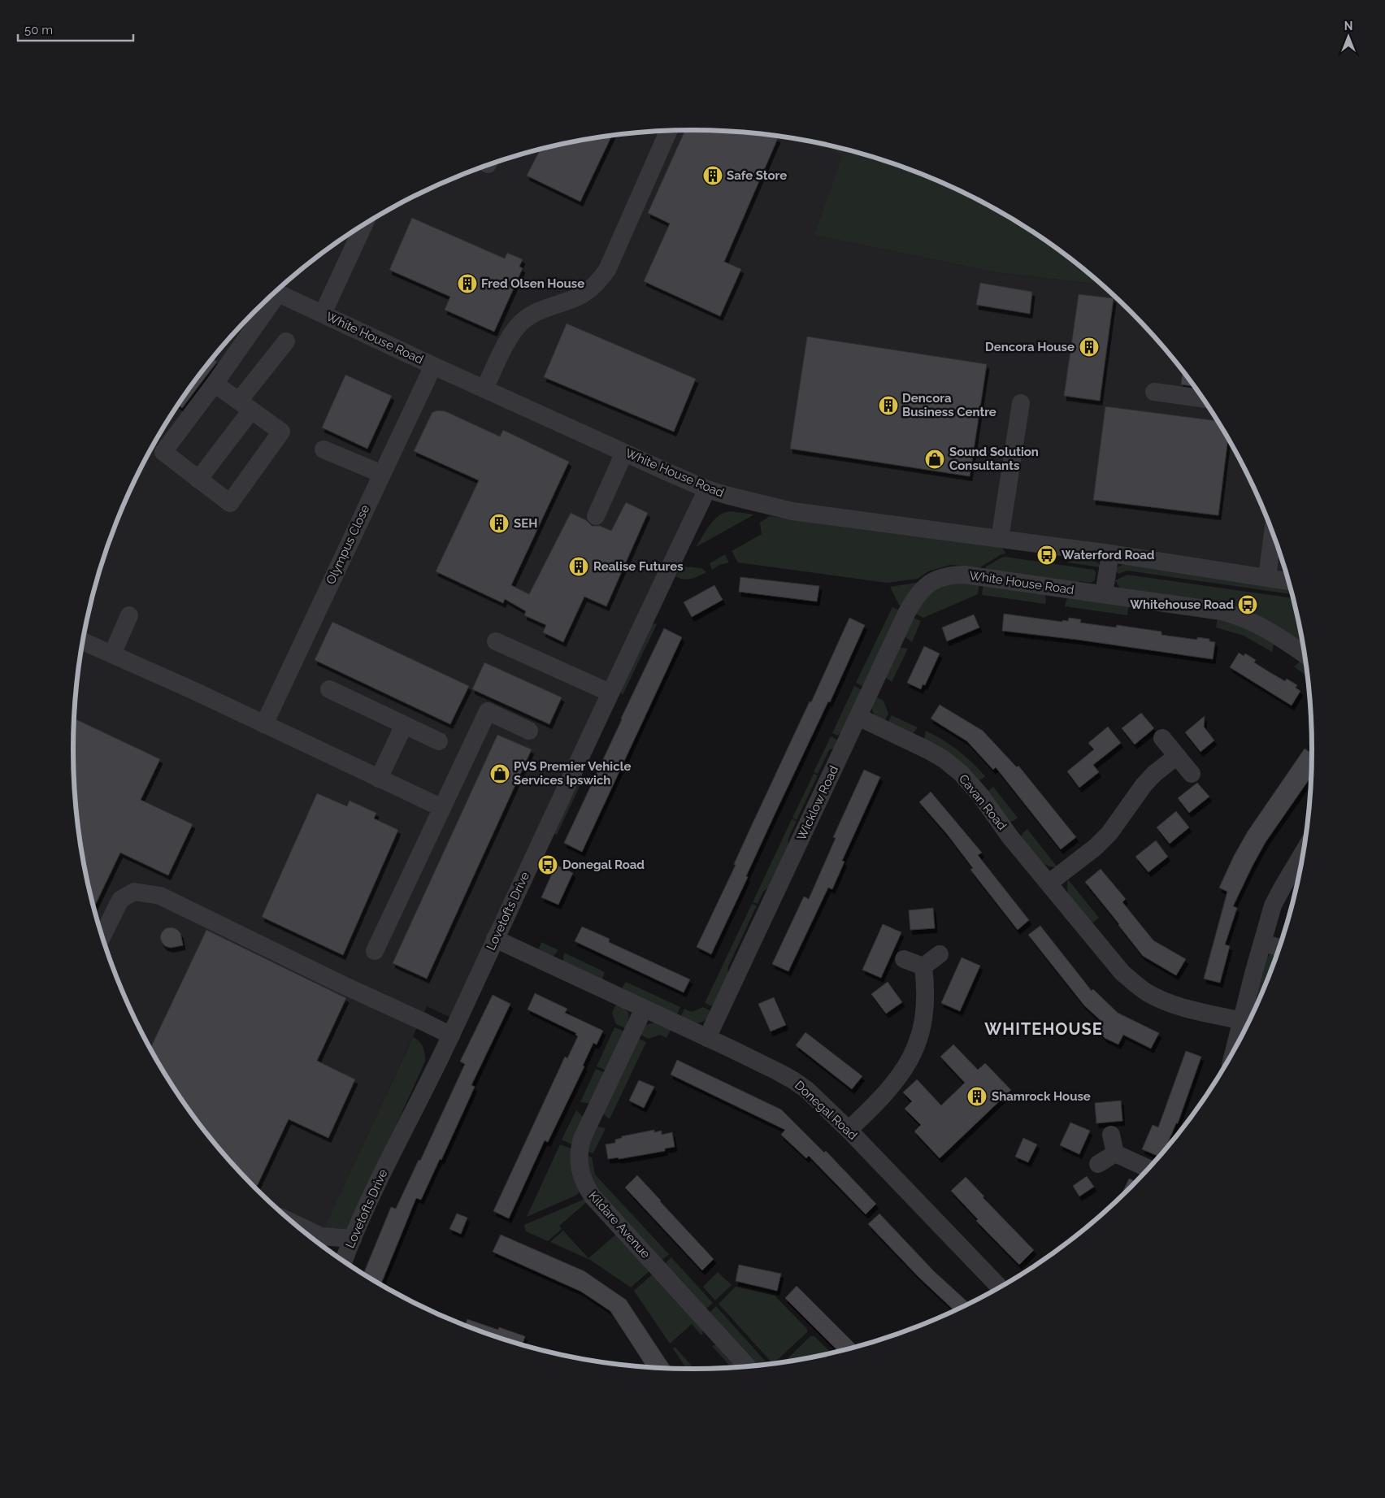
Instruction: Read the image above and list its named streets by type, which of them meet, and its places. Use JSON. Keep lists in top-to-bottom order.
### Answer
{
  "streets": {
    "street": [
      "White House Road",
      "Olympus Close",
      "Cavan Road",
      "Wicklow Road",
      "Lovetofts Drive",
      "Donegal Road",
      "Kildare Avenue"
    ]
  },
  "crossings": [
    ["White House Road", "Olympus Close"],
    ["White House Road", "Wicklow Road"],
    ["White House Road", "Lovetofts Drive"],
    ["Cavan Road", "Wicklow Road"],
    ["Wicklow Road", "Donegal Road"],
    ["Lovetofts Drive", "Donegal Road"],
    ["Donegal Road", "Kildare Avenue"]
  ],
  "districts": ["WHITEHOUSE"],
  "places": {
    "building": [
      "Safe Store",
      "Fred Olsen House",
      "Dencora House",
      "Dencora Business Centre",
      "SEH",
      "Realise Futures",
      "Shamrock House"
    ],
    "shop": ["Sound Solution Consultants", "PVS Premier Vehicle Services Ipswich"],
    "bus stop": ["Waterford Road", "Whitehouse Road", "Donegal Road"]
  },
  "scale_bar": "50 m",
  "north": "top"
}
